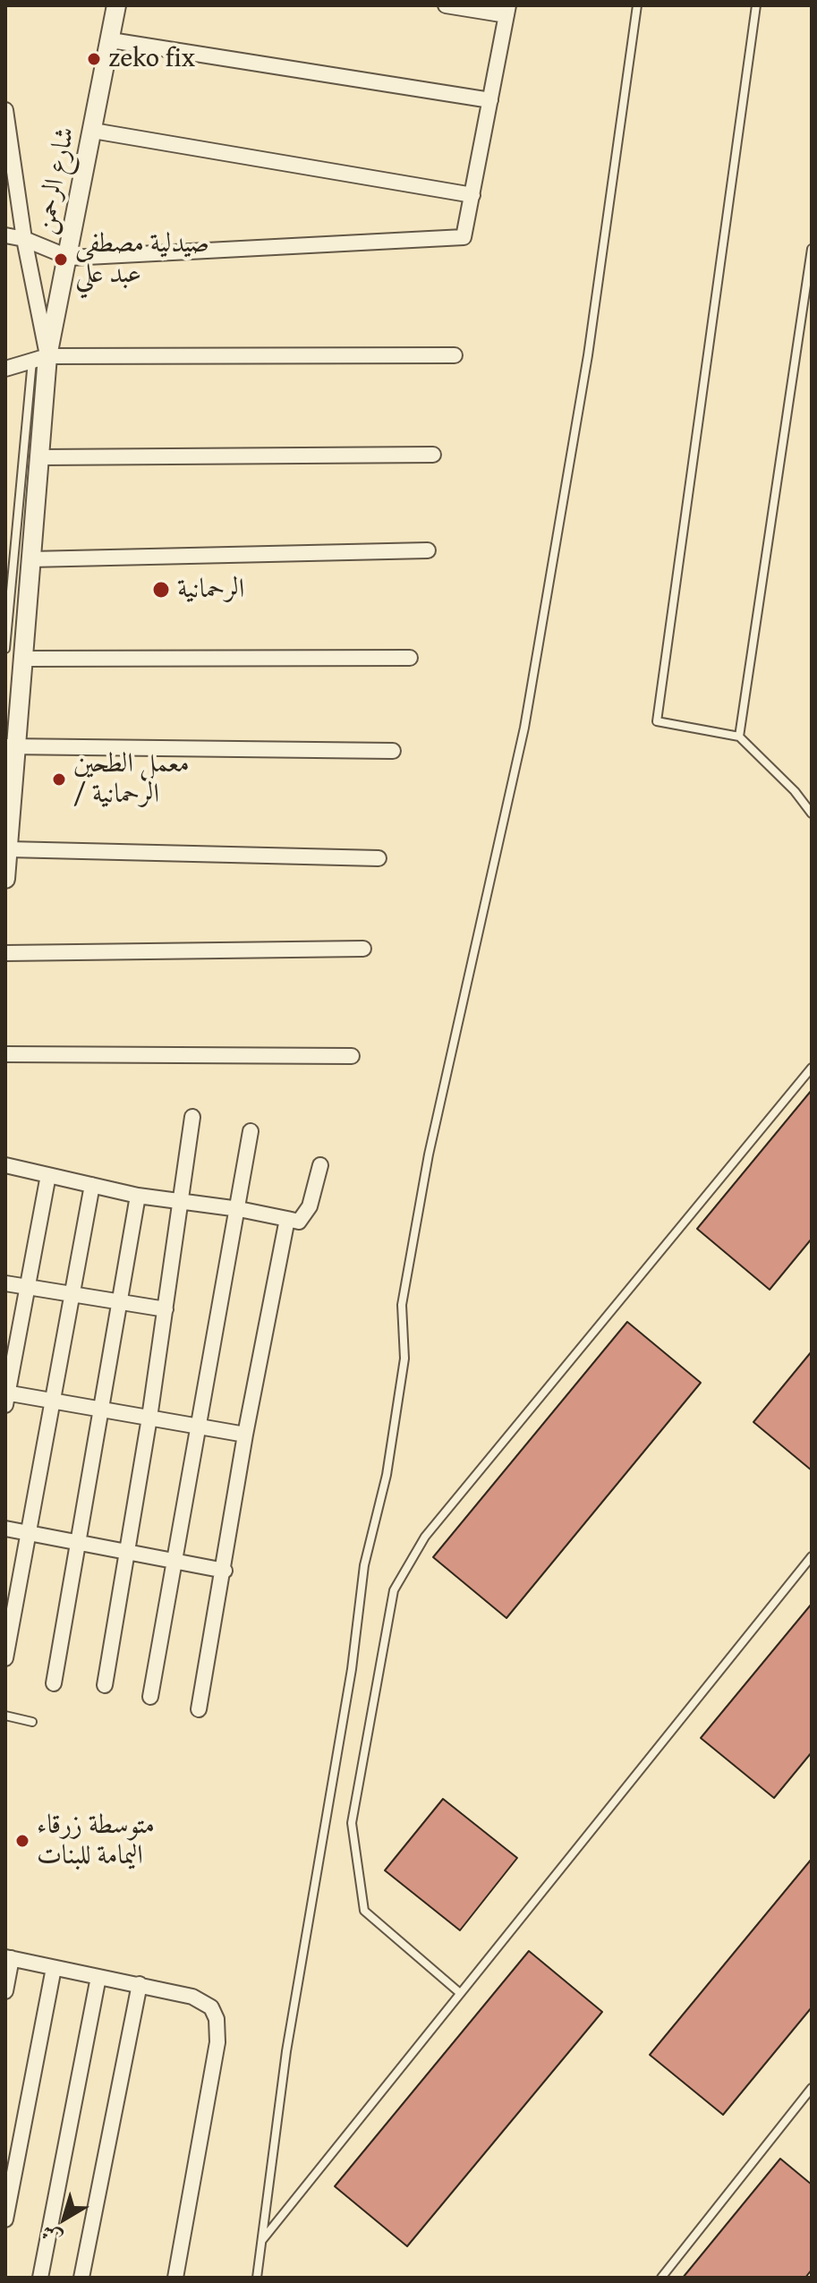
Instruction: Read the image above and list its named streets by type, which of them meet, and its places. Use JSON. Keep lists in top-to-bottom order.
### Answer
{
  "streets": {
    "street": ["شارع الرحمن"]
  },
  "places": [
    "zeko fix",
    "صيدلية مصطفى عبد علي",
    "الرحمانية",
    "معمل الطحين / الرحمانية",
    "متوسطة زرقاء اليمامة للبنات"
  ],
  "north": "bottom left"
}
